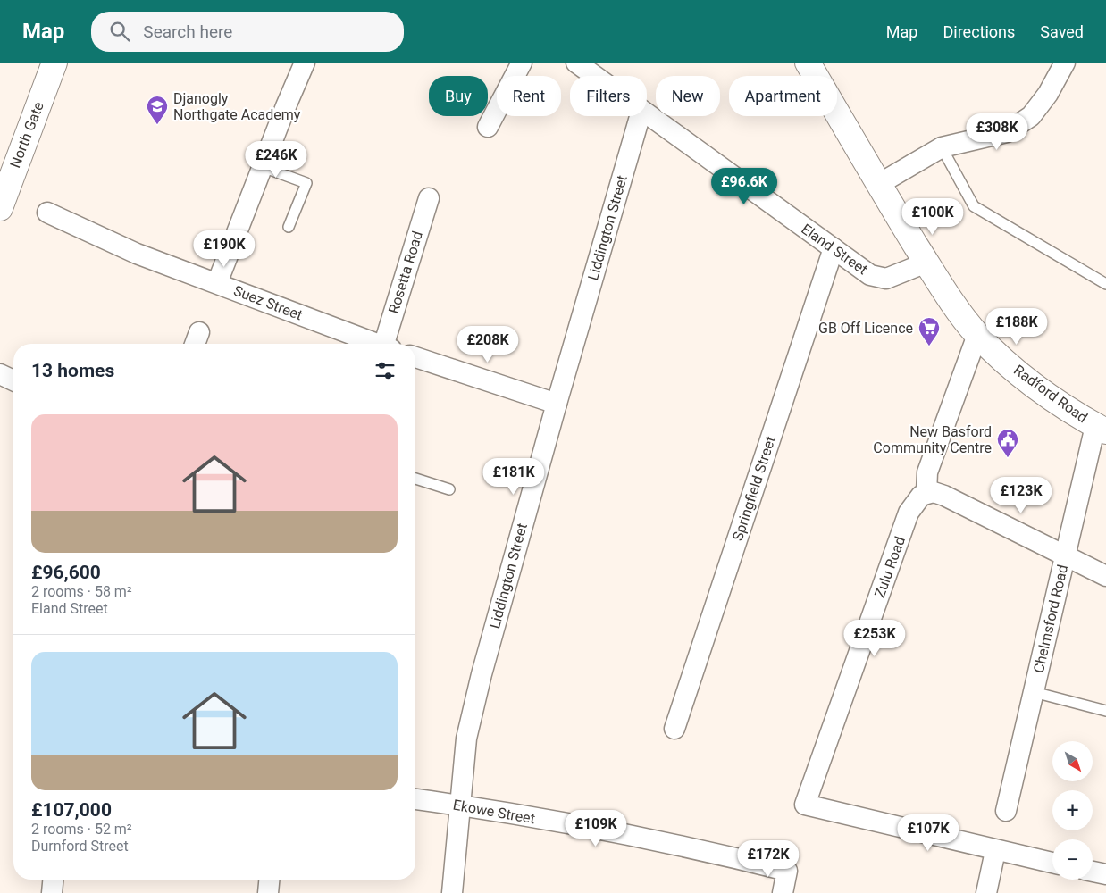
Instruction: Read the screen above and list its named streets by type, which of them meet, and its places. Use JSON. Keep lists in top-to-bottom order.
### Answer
{
  "streets": {
    "street": [
      "North Gate",
      "Liddington Street",
      "Eland Street",
      "Rosetta Road",
      "Suez Street",
      "Radford Road",
      "Springfield Street",
      "Zulu Road",
      "Chelmsford Road",
      "Ekowe Street"
    ]
  },
  "crossings": [
    ["Liddington Street", "Ekowe Street"],
    ["Eland Street", "Radford Road"],
    ["Eland Street", "Springfield Street"],
    ["Radford Road", "Chelmsford Road"]
  ],
  "places": {
    "school or university": ["Djanogly Northgate Academy"],
    "supermarket": ["GB Off Licence"],
    "public building": ["New Basford Community Centre"]
  },
  "north": "bottom right",
  "page": {
    "header": "Map",
    "search": "Search here",
    "nav": ["Map", "Directions", "Saved"],
    "chip": [
      "Buy",
      "Rent",
      "Filters",
      "New",
      "Apartment"
    ],
    "price": [
      "£308K",
      "£246K",
      "£96.6K",
      "£100K",
      "£190K",
      "£188K",
      "£208K",
      "£181K",
      "£123K",
      "£253K",
      "£109K",
      "£107K",
      "£172K"
    ],
    "heading": "13 homes",
    "list": [
      {
        "name": "£96,600",
        "note": "2 rooms · 58 m² · Eland Street"
      },
      {
        "name": "£107,000",
        "note": "2 rooms · 52 m² · Durnford Street"
      }
    ],
    "map_buttons": ["+", "−"]
  }
}
